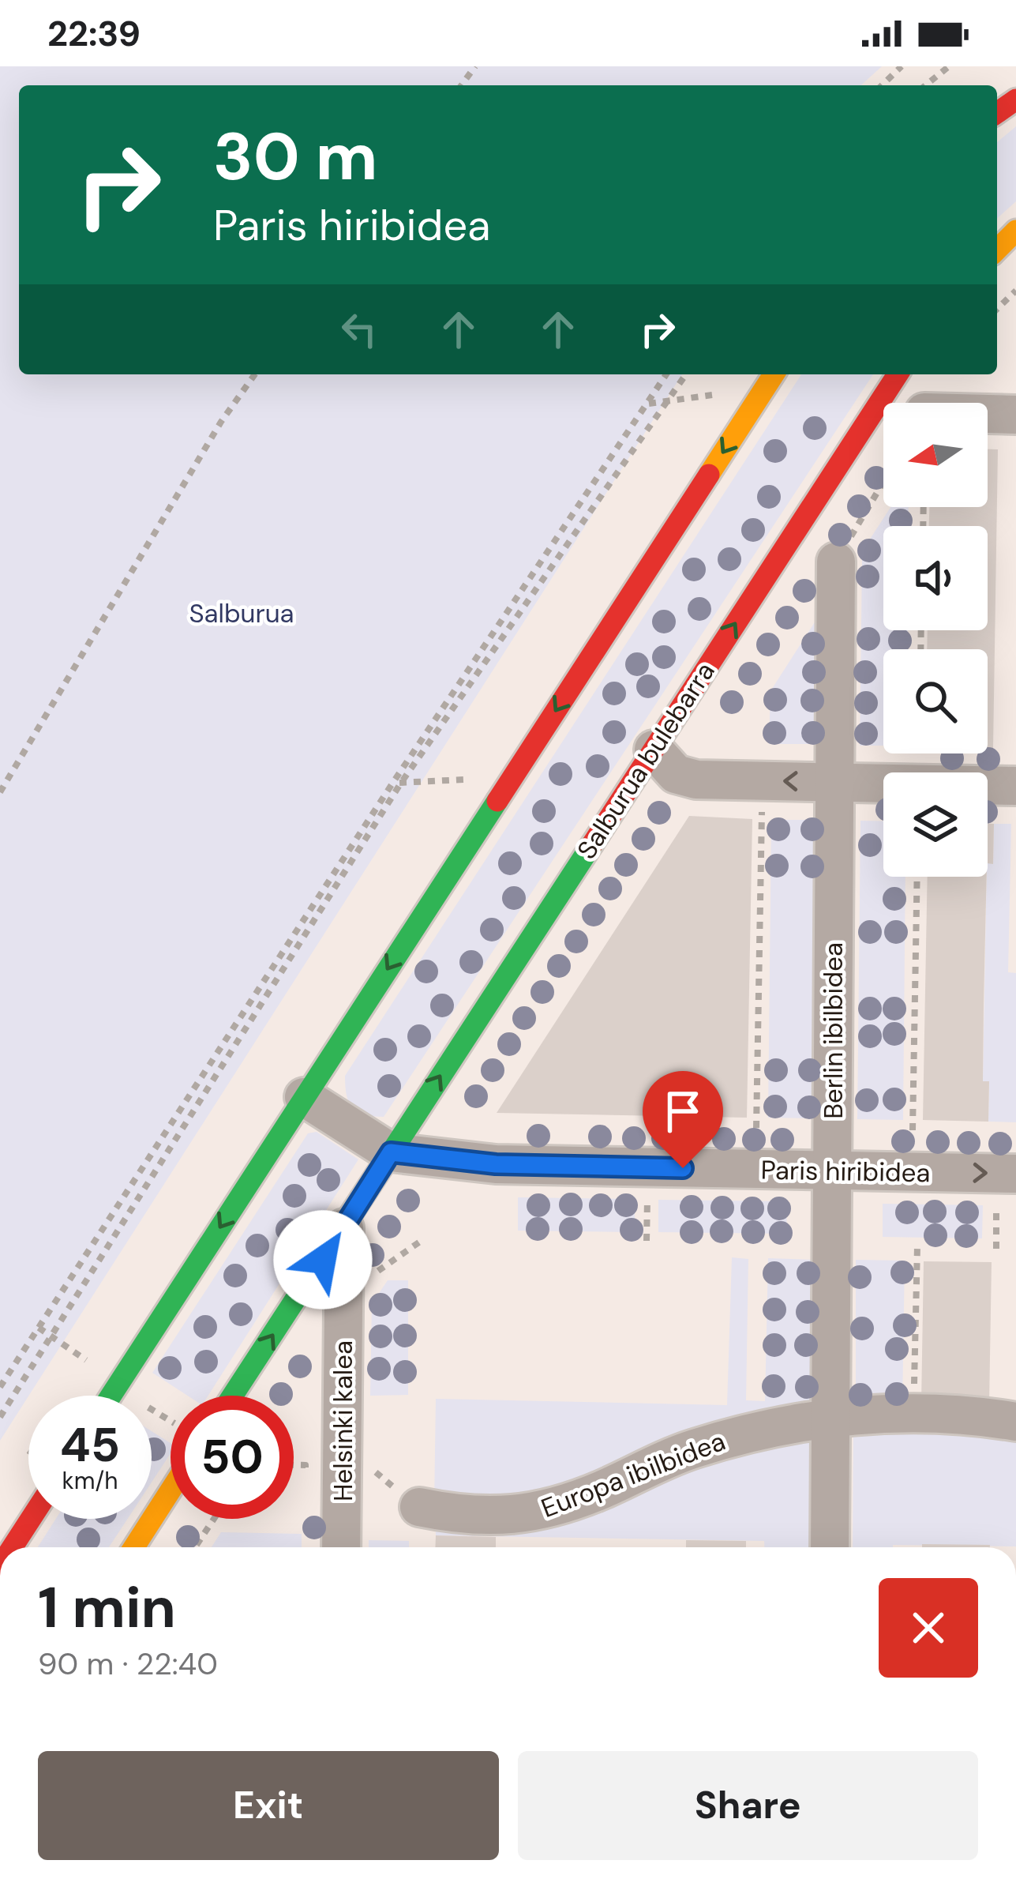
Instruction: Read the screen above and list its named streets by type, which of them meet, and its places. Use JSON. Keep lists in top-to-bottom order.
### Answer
{
  "streets": {
    "main road": ["Salburua bulebarra"],
    "street": [
      "Berlin ibilbidea",
      "Paris hiribidea",
      "Helsinki kalea",
      "Europa ibilbidea"
    ]
  },
  "crossings": [
    ["Salburua bulebarra", "Paris hiribidea"],
    ["Salburua bulebarra", "Helsinki kalea"],
    ["Berlin ibilbidea", "Paris hiribidea"],
    ["Berlin ibilbidea", "Europa ibilbidea"]
  ],
  "parks": ["Salburua"],
  "north": "left",
  "page": {
    "status": "22:39",
    "turn": ["30 m", "Paris hiribidea"],
    "speed": "45 km/h",
    "limit": "50",
    "heading": ["1 min", "90 m · 22:40"],
    "buttons": ["Exit", "Share"]
  }
}
